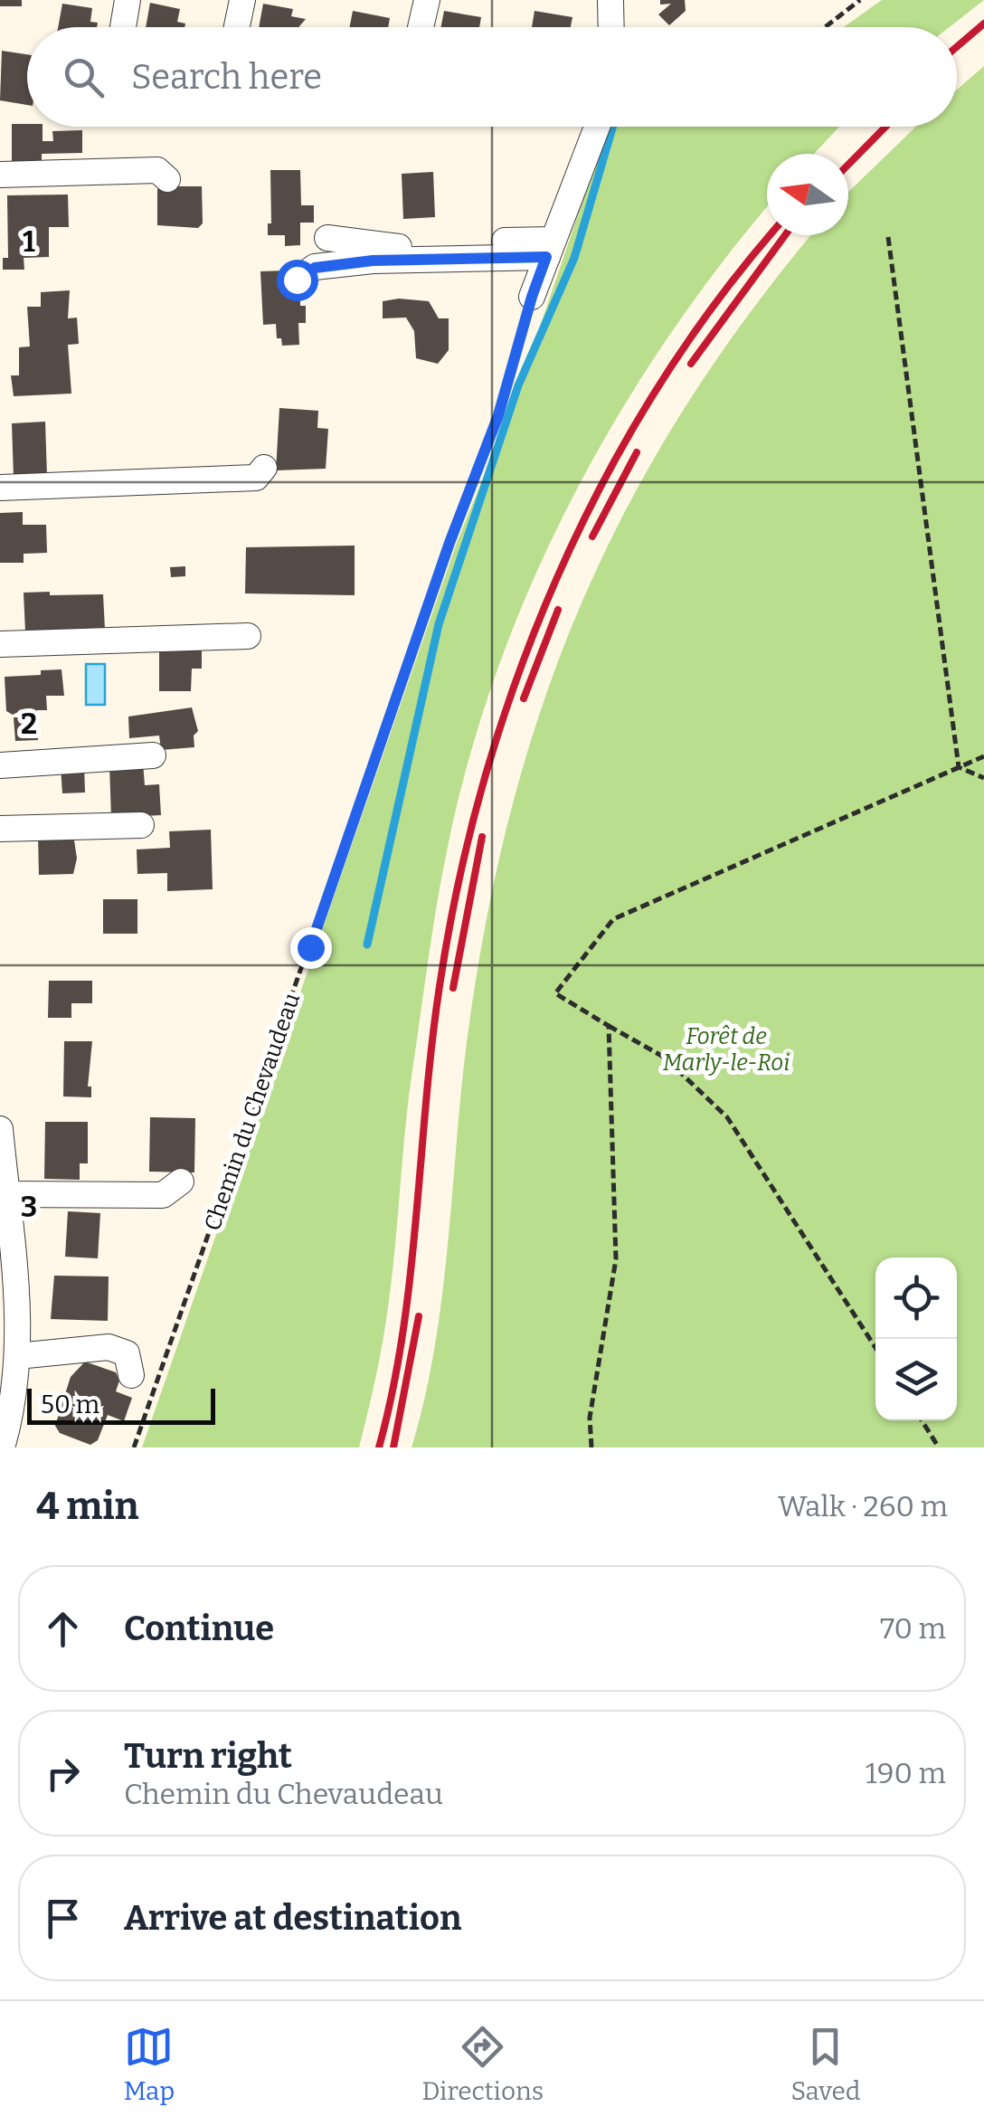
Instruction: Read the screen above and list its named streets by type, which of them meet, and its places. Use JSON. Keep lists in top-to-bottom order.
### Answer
{
  "streets": {
    "path": ["Chemin du Chevaudeau"]
  },
  "parks": ["Forêt de Marly-le-Roi"],
  "scale_bar": "50 m",
  "north": "left",
  "page": {
    "search": "Search here",
    "scale": "50 m",
    "heading": ["4 min", "Walk · 260 m"],
    "list": [
      ["Continue", "70 m"],
      ["Turn right", "Chemin du Chevaudeau", "190 m"],
      "Arrive at destination"
    ],
    "nav": ["Map", "Directions", "Saved"]
  },
  "grid": {
    "rows": ["1", "2", "3"]
  }
}
